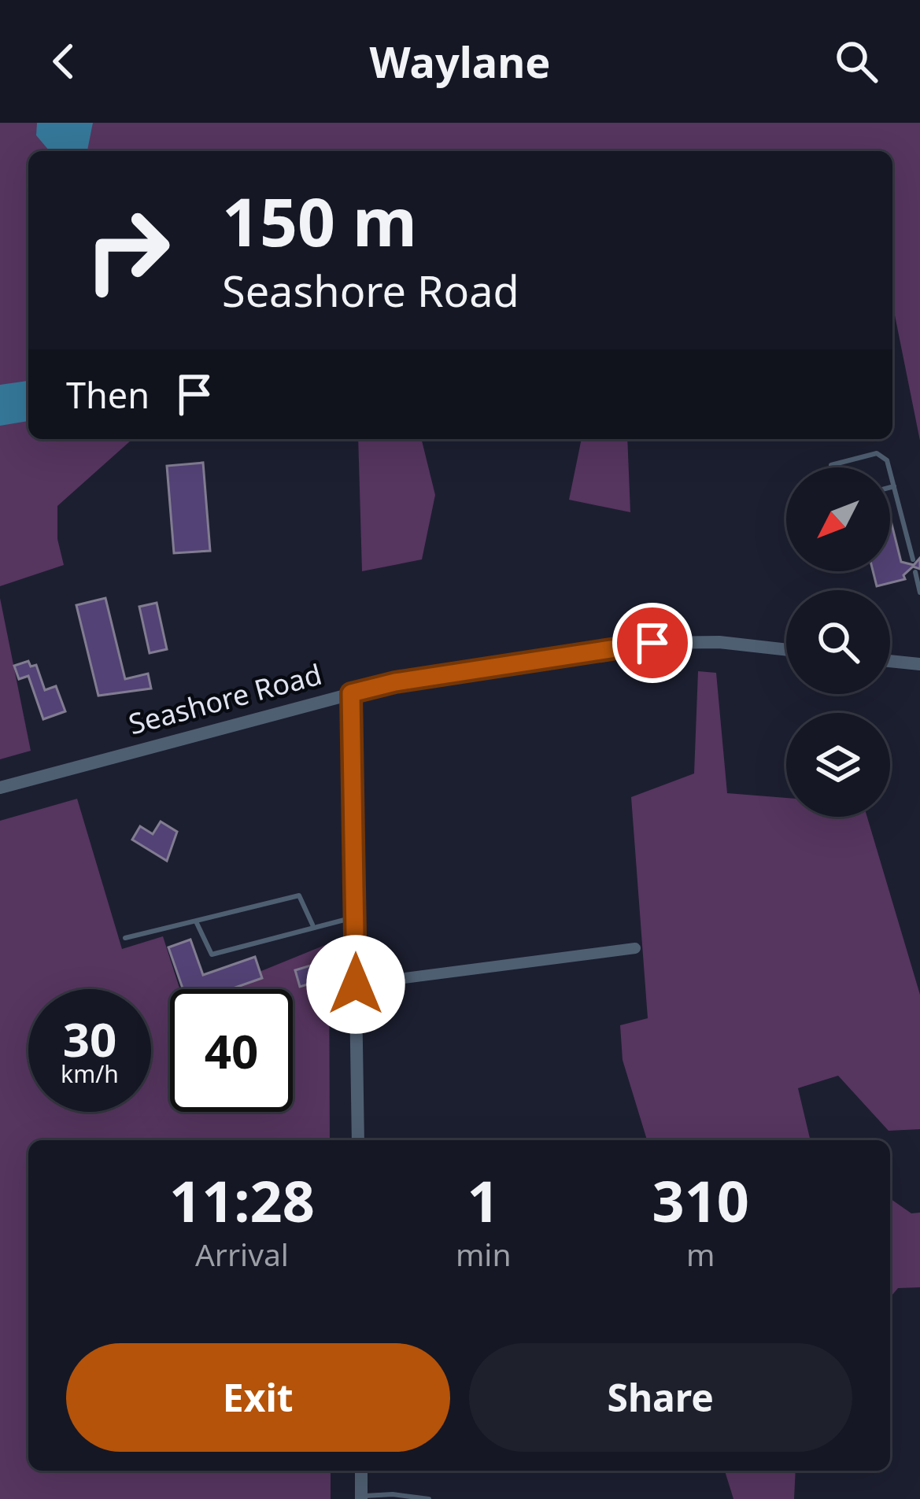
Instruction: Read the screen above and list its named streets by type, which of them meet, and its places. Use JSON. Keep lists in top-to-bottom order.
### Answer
{
  "streets": {
    "street": ["Seashore Road"]
  },
  "north": "bottom left",
  "page": {
    "header": "Waylane",
    "turn": ["150 m", "Seashore Road"],
    "then": "Then",
    "speed": "30 km/h",
    "limit": "40",
    "eta": [
      "11:28",
      "Arrival",
      "1",
      "min",
      "310",
      "m"
    ],
    "buttons": ["Exit", "Share"]
  }
}
